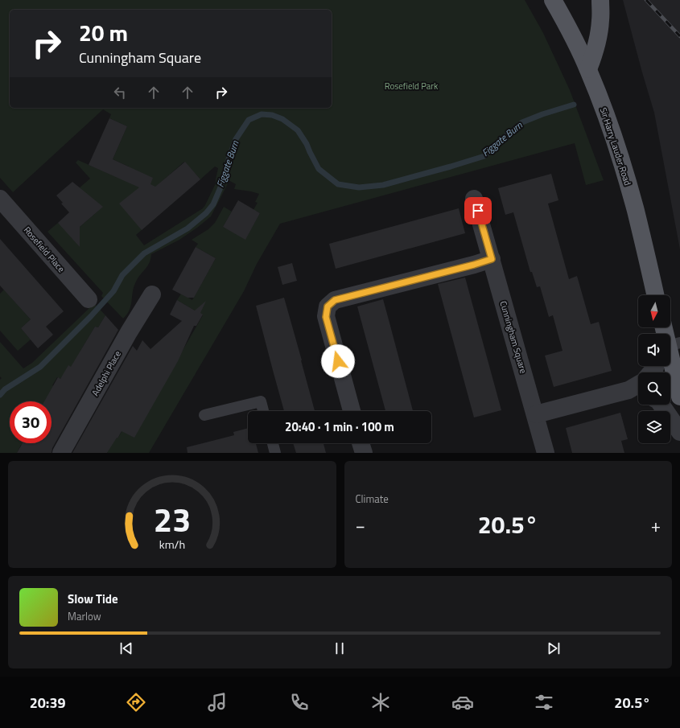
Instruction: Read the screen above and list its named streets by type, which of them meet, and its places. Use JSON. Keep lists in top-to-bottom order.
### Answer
{
  "streets": {
    "main road": ["Sir Harry Lauder Road"],
    "street": ["Rosefield Place", "Cunningham Square", "Adelphi Place"]
  },
  "water": ["Figgate Burn"],
  "parks": ["Rosefield Park"],
  "north": "bottom",
  "page": {
    "turn": ["20 m", "Cunningham Square"],
    "limit": "30",
    "trip": "20:40 · 1 min · 100 m",
    "tile": "Climate",
    "heat": ["−", "20.5°", "+"],
    "song": ["Slow Tide", "Marlow"],
    "tabs": ["20:39", "20.5°"],
    "gauge": ["23", "km/h"]
  }
}
